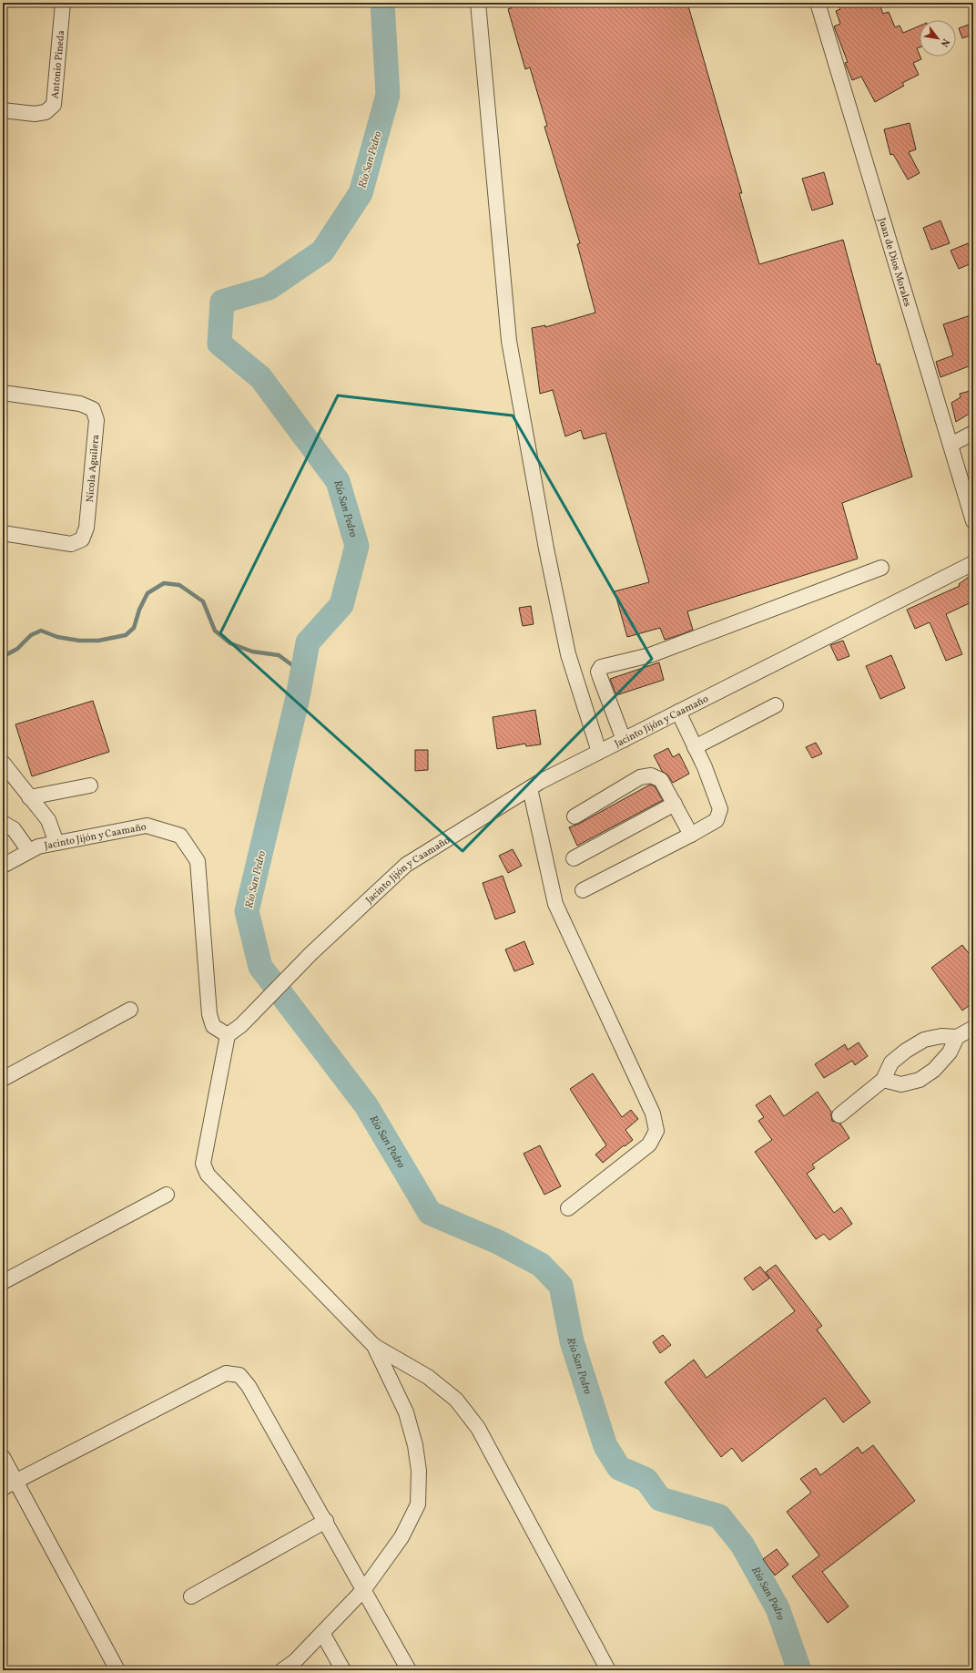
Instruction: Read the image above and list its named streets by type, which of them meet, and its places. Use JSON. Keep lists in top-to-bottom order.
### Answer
{
  "streets": {
    "street": [
      "Antonio Pineda",
      "Juan de Dios Morales",
      "Nicola Aguilera",
      "Jacinto Jijón y Caamaño"
    ]
  },
  "water": ["Río San Pedro"],
  "north": "bottom right"
}
